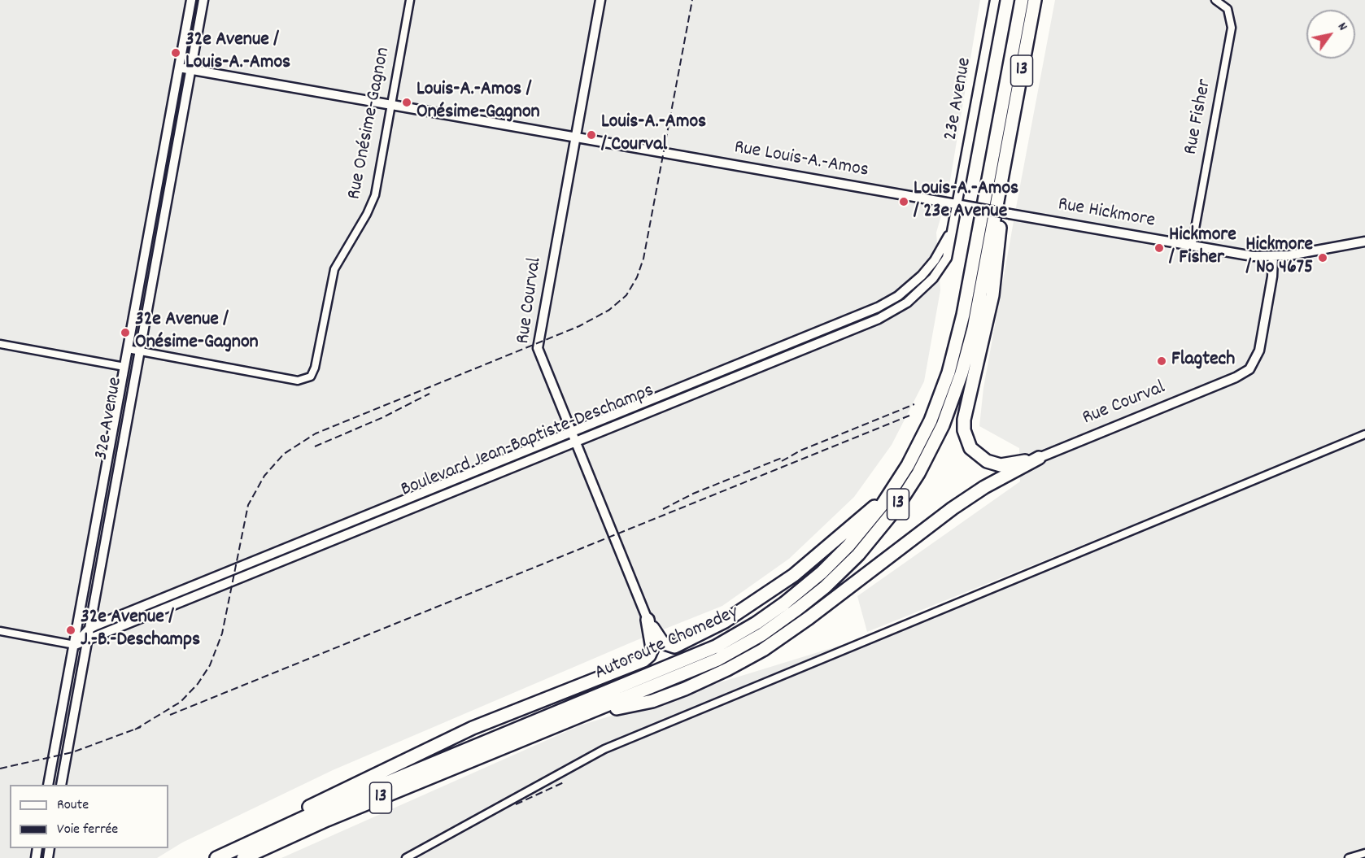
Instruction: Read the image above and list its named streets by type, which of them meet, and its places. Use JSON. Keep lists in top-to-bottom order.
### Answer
{
  "streets": {
    "highway": ["13", "Autoroute Chomedey"],
    "street": [
      "23e Avenue",
      "Rue Fisher",
      "Rue Onésime-Gagnon",
      "Rue Louis-A.-Amos",
      "Rue Hickmore",
      "Rue Courval",
      "32e Avenue",
      "Boulevard Jean-Baptiste-Deschamps"
    ]
  },
  "crossings": [
    ["23e Avenue", "Rue Louis-A.-Amos"],
    ["23e Avenue", "Rue Hickmore"],
    ["23e Avenue", "Boulevard Jean-Baptiste-Deschamps"],
    ["Rue Fisher", "Rue Hickmore"],
    ["Rue Onésime-Gagnon", "Rue Louis-A.-Amos"],
    ["Rue Onésime-Gagnon", "32e Avenue"],
    ["Rue Louis-A.-Amos", "Rue Hickmore"],
    ["Rue Louis-A.-Amos", "Rue Courval"],
    ["Rue Louis-A.-Amos", "32e Avenue"],
    ["Rue Louis-A.-Amos", "Boulevard Jean-Baptiste-Deschamps"],
    ["Rue Hickmore", "Rue Courval"],
    ["Rue Hickmore", "Boulevard Jean-Baptiste-Deschamps"],
    ["Rue Courval", "Boulevard Jean-Baptiste-Deschamps"],
    ["32e Avenue", "Boulevard Jean-Baptiste-Deschamps"]
  ],
  "places": [
    "32e Avenue / Louis-A.-Amos",
    "Louis-A.-Amos / Onésime-Gagnon",
    "Louis-A.-Amos / Courval",
    "Louis-A.-Amos / 23e Avenue",
    "Hickmore / Fisher",
    "Hickmore / No 4675",
    "32e Avenue / Onésime-Gagnon",
    "Flagtech",
    "32e Avenue / J.-B.-Deschamps"
  ],
  "legend": ["Route", "Voie ferrée"],
  "north": "top right"
}
